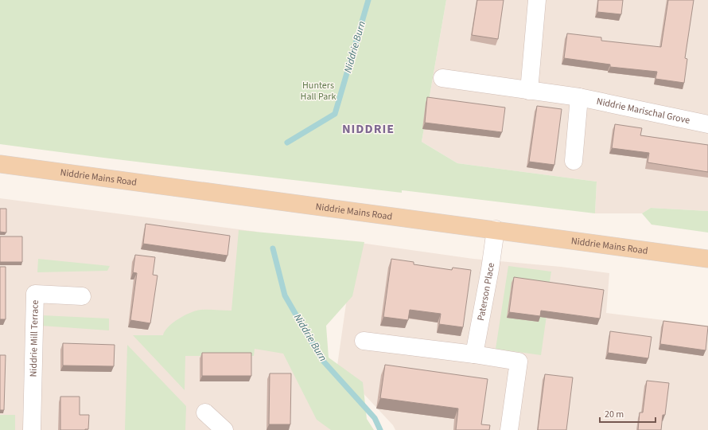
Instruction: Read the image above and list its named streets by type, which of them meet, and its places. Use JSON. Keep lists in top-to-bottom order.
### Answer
{
  "streets": {
    "main road": ["Niddrie Mains Road"],
    "street": ["Niddrie Marischal Grove", "Paterson Place", "Niddrie Mill Terrace"]
  },
  "crossings": [
    ["Niddrie Mains Road", "Paterson Place"]
  ],
  "districts": ["NIDDRIE"],
  "water": ["Niddrie Burn"],
  "parks": ["Hunters Hall Park"],
  "scale_bar": "20 m"
}
